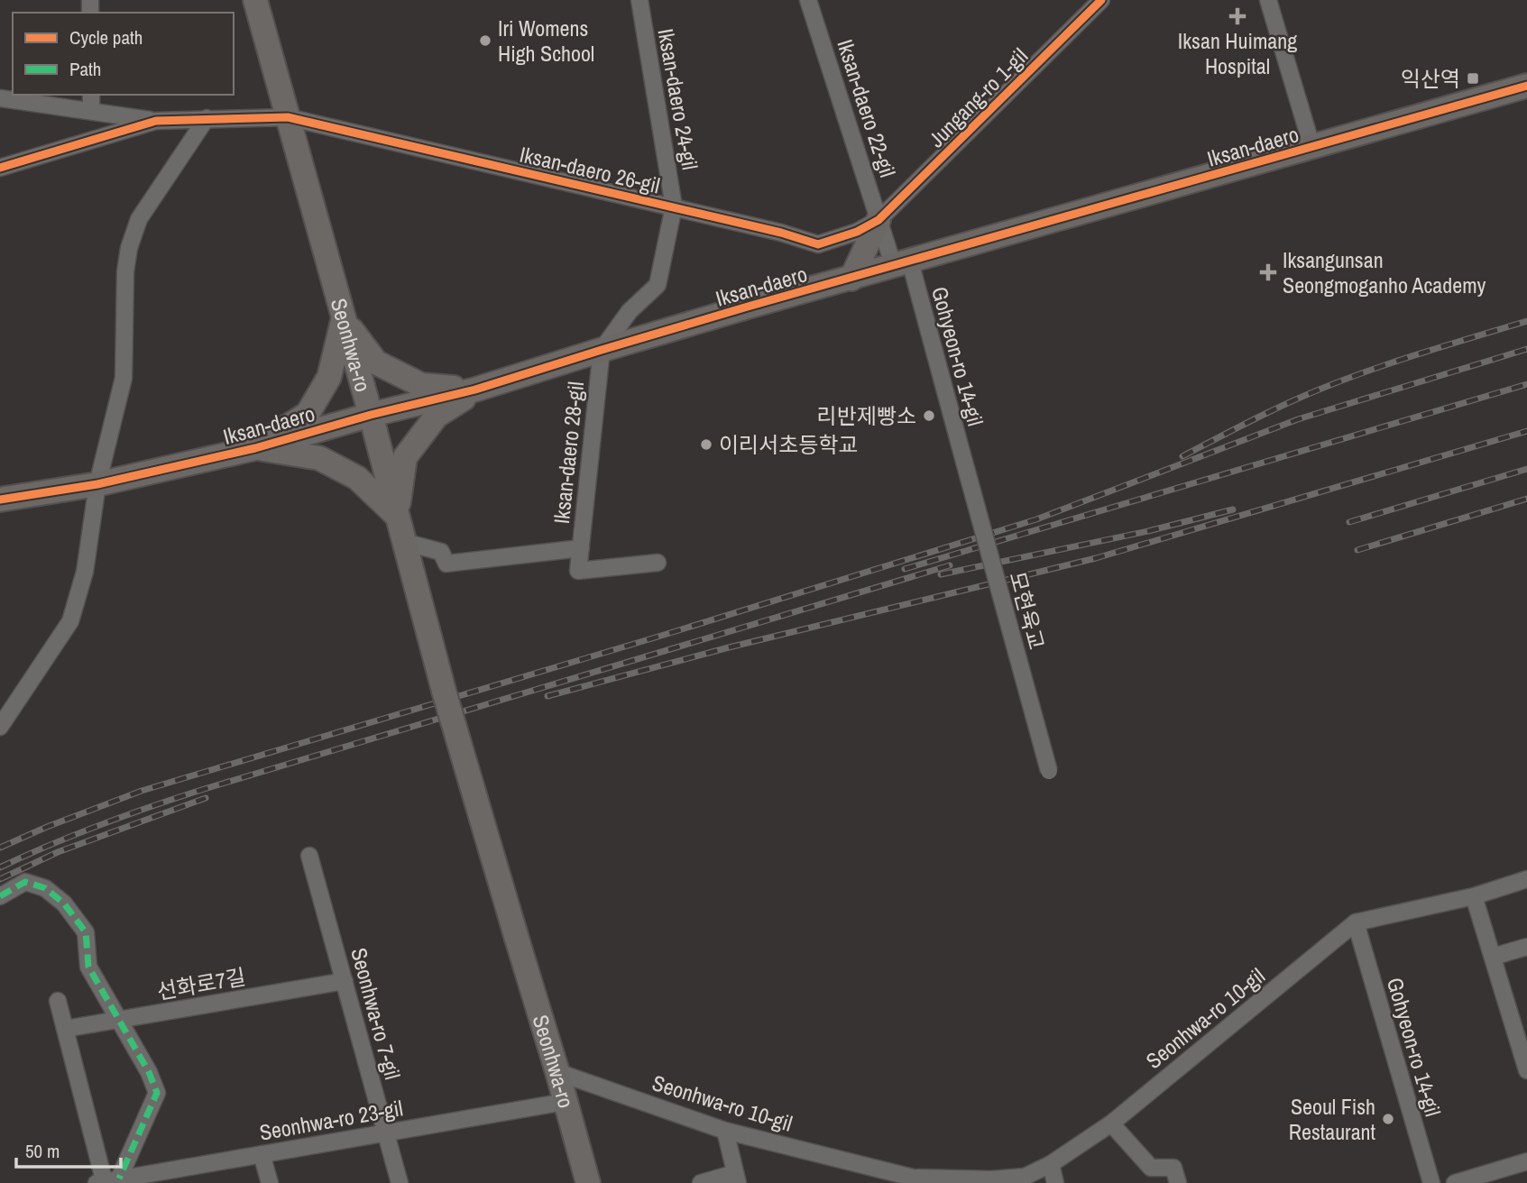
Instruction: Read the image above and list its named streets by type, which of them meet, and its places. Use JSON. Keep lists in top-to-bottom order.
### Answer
{
  "streets": {
    "main road": ["Iksan-daero", "Seonhwa-ro"],
    "street": [
      "Jungang-ro 1-gil",
      "Iksan-daero 24-gil",
      "Iksan-daero 22-gil",
      "Iksan-daero 26-gil",
      "Gohyeon-ro 14-gil",
      "Iksan-daero 28-gil",
      "모현육교",
      "선화로7길",
      "Seonhwa-ro 7-gil",
      "Seonhwa-ro 10-gil",
      "Seonhwa-ro 23-gil"
    ]
  },
  "crossings": [
    ["Jungang-ro 1-gil", "Iksan-daero 22-gil"],
    ["Jungang-ro 1-gil", "Iksan-daero 26-gil"],
    ["Iksan-daero 24-gil", "Iksan-daero 26-gil"],
    ["Iksan-daero 24-gil", "Iksan-daero 28-gil"],
    ["Iksan-daero 22-gil", "Iksan-daero"],
    ["Iksan-daero 22-gil", "Iksan-daero 26-gil"],
    ["Iksan-daero 22-gil", "Gohyeon-ro 14-gil"],
    ["Iksan-daero", "Seonhwa-ro"],
    ["Iksan-daero", "Gohyeon-ro 14-gil"],
    ["Iksan-daero", "Iksan-daero 28-gil"],
    ["Iksan-daero 26-gil", "Seonhwa-ro"],
    ["Iksan-daero 26-gil", "Iksan-daero 28-gil"],
    ["Seonhwa-ro", "Seonhwa-ro 10-gil"],
    ["Seonhwa-ro", "Seonhwa-ro 23-gil"],
    ["Gohyeon-ro 14-gil", "모현육교"],
    ["Gohyeon-ro 14-gil", "Seonhwa-ro 10-gil"],
    ["선화로7길", "Seonhwa-ro 7-gil"],
    ["Seonhwa-ro 7-gil", "Seonhwa-ro 23-gil"]
  ],
  "places": {
    "health": ["Iksan Huimang Hospital", "Iksangunsan Seongmoganho Academy"],
    "other": [
      "Iri Womens High School",
      "리반제빵소",
      "이리서초등학교",
      "Seoul Fish Restaurant"
    ],
    "transit": ["익산역"]
  },
  "legend": ["Cycle path", "Path"],
  "scale_bar": "50 m"
}
